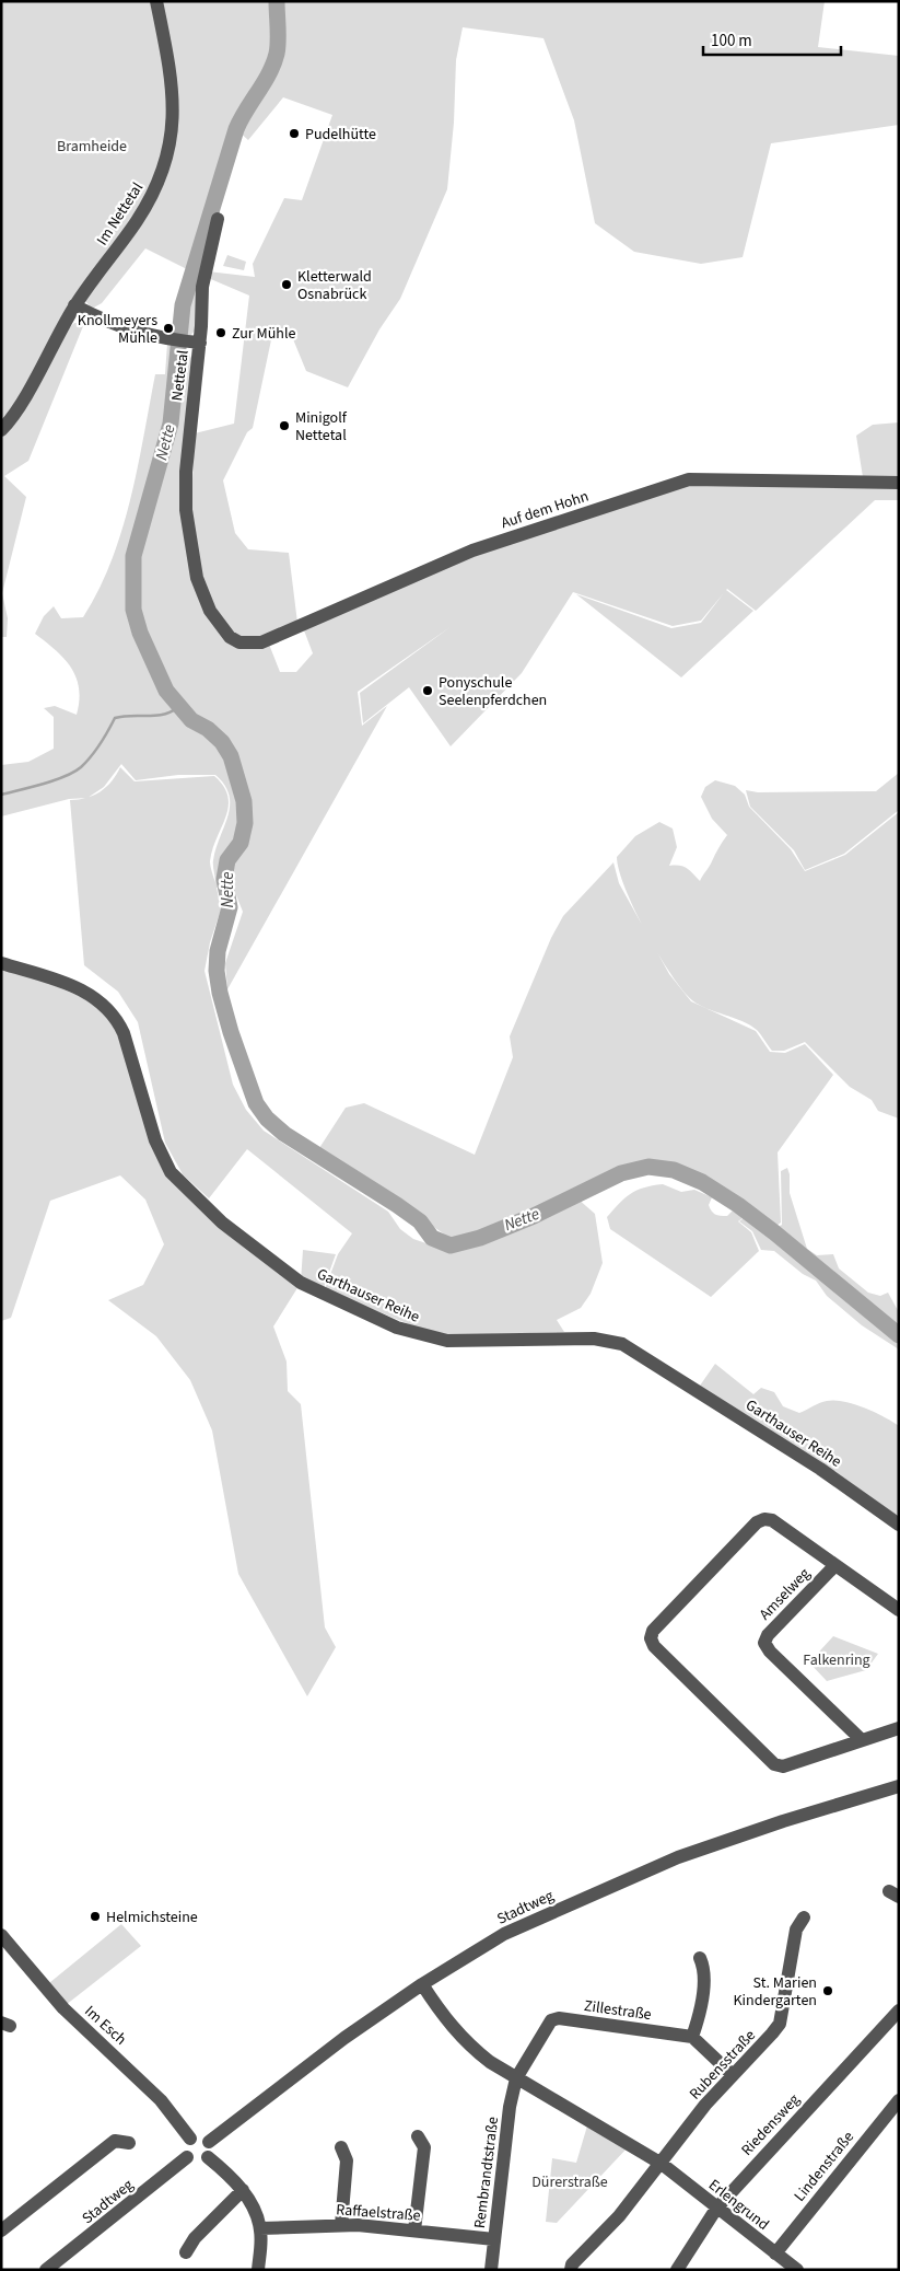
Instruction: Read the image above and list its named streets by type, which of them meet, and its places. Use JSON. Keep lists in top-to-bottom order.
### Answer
{
  "streets": {
    "street": [
      "Im Nettetal",
      "Nettetal",
      "Auf dem Hohn",
      "Garthauser Reihe",
      "Amselweg",
      "Stadtweg",
      "Zillestraße",
      "Im Esch",
      "Rubensstraße",
      "Riedensweg",
      "Lindenstraße",
      "Rembrandtstraße",
      "Erlengrund",
      "Raffaelstraße"
    ]
  },
  "crossings": [
    ["Nettetal", "Auf dem Hohn"],
    ["Stadtweg", "Im Esch"],
    ["Zillestraße", "Rembrandtstraße"],
    ["Rubensstraße", "Erlengrund"],
    ["Riedensweg", "Erlengrund"],
    ["Lindenstraße", "Erlengrund"],
    ["Rembrandtstraße", "Raffaelstraße"]
  ],
  "water": ["Nette"],
  "parks": ["Bramheide", "Falkenring", "Dürerstraße"],
  "places": [
    "Pudelhütte",
    "Kletterwald Osnabrück",
    "Knollmeyers Mühle",
    "Zur Mühle",
    "Minigolf Nettetal",
    "Ponyschule Seelenpferdchen",
    "Helmichsteine",
    "St. Marien Kindergarten"
  ],
  "scale_bar": "100 m"
}
